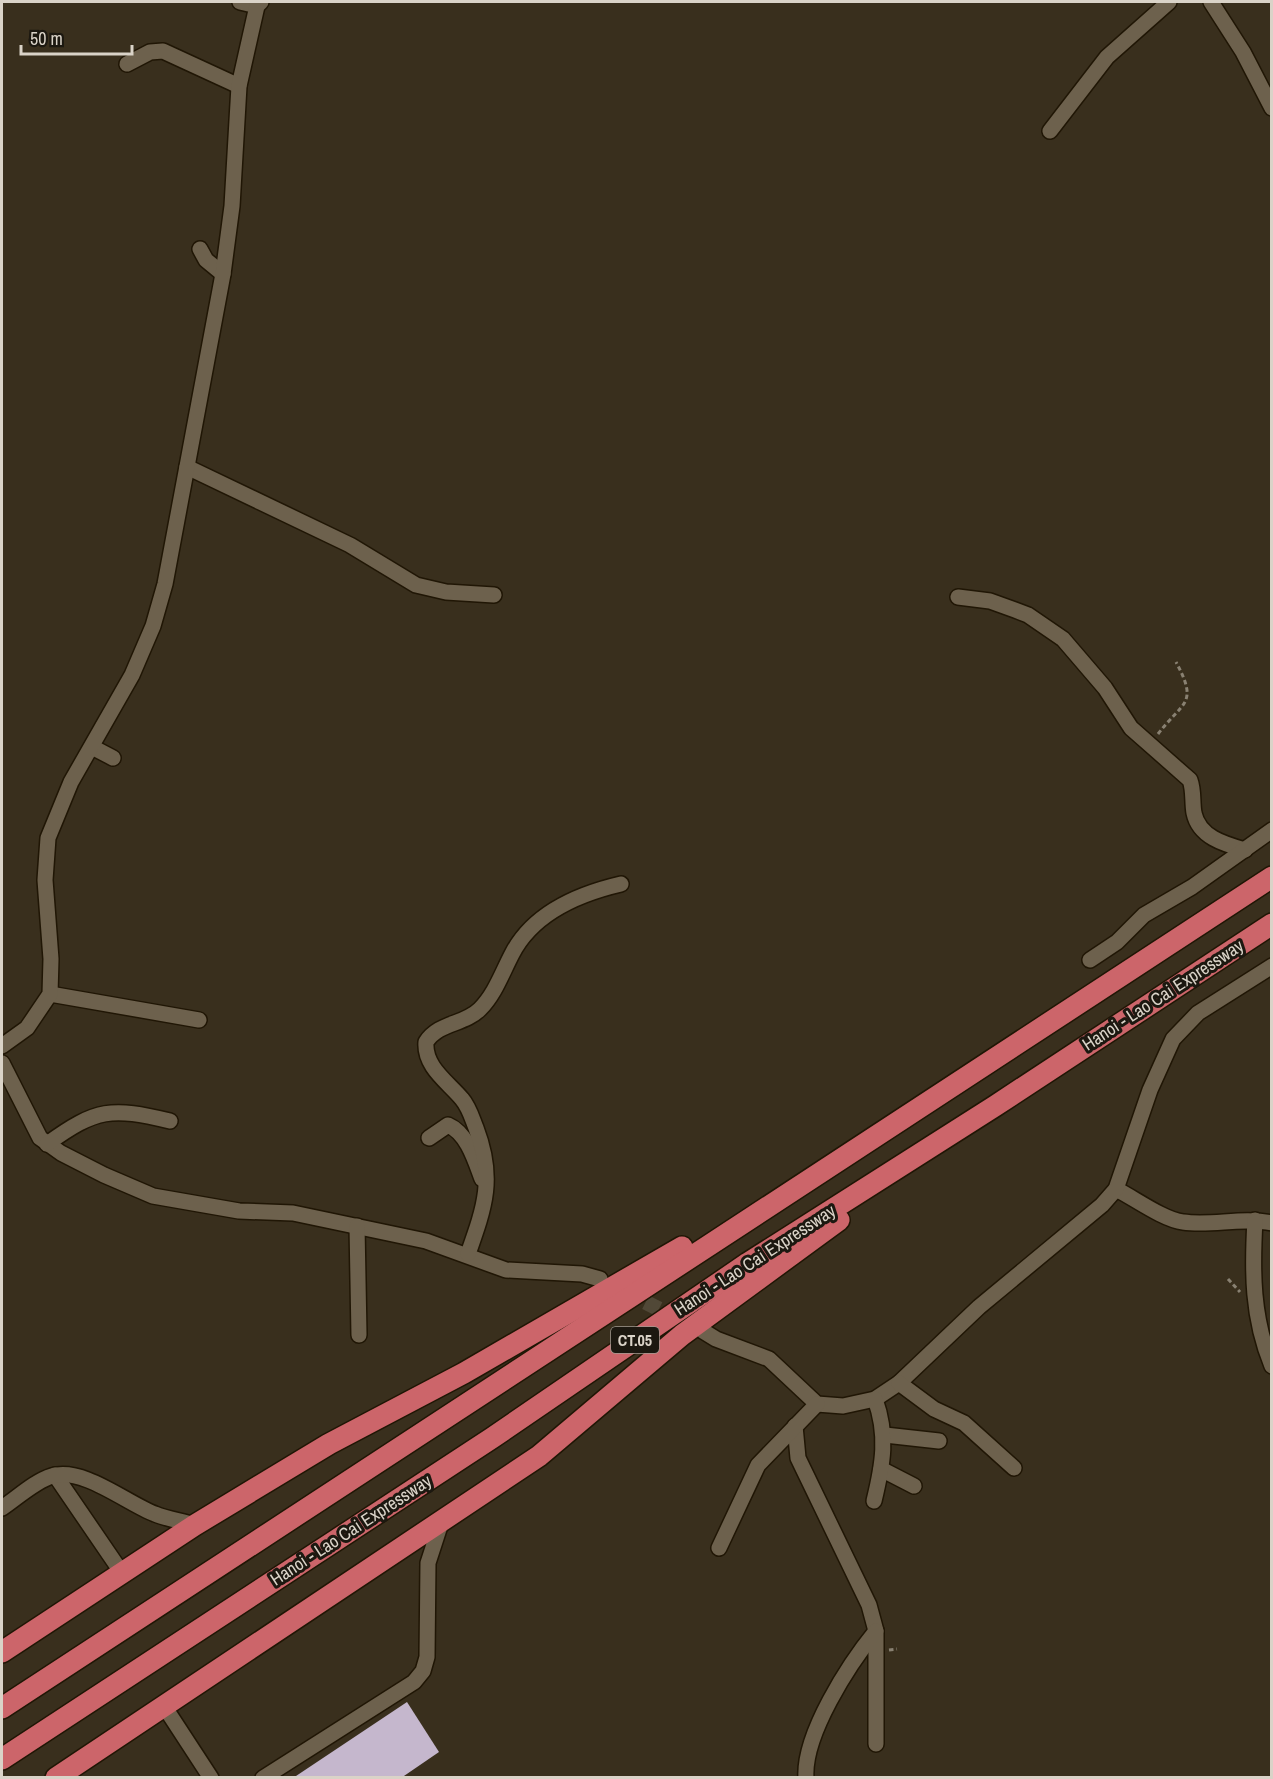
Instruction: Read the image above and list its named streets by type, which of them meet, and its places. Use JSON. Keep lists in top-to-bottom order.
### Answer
{
  "streets": {
    "highway": ["Hanoi - Lao Cai Expressway", "CT.05"]
  },
  "scale_bar": "50 m"
}
